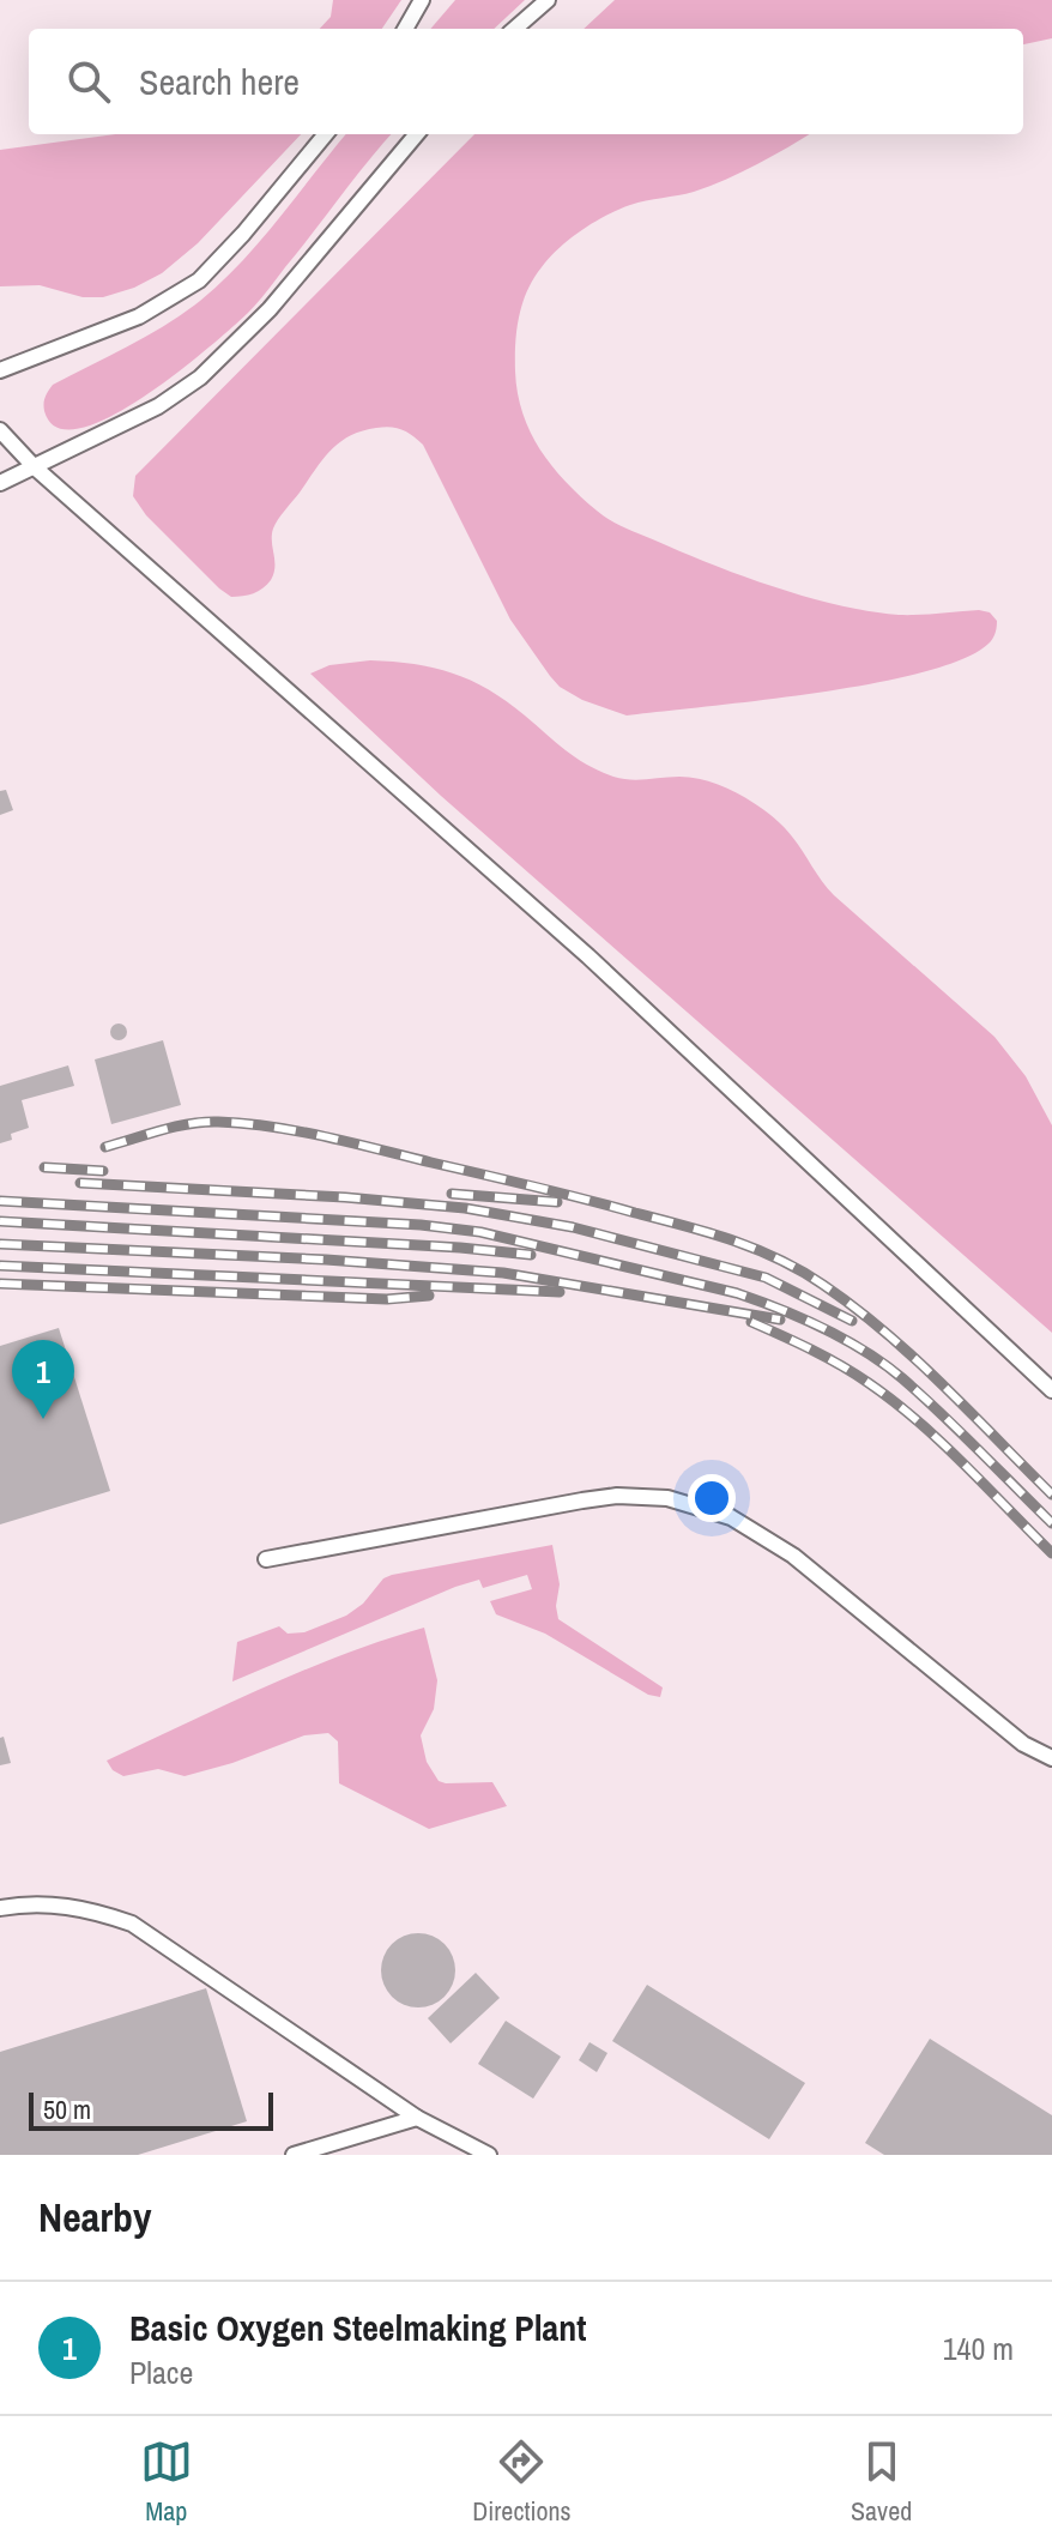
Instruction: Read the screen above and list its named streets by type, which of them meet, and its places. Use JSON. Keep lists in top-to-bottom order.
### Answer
{
  "scale_bar": "50 m",
  "page": {
    "search": "Search here",
    "pins": "1",
    "scale": "50 m",
    "heading": "Nearby",
    "list": [
      {
        "mark": "1",
        "name": "Basic Oxygen Steelmaking Plant",
        "note": "Place",
        "value": "140 m"
      }
    ],
    "nav": ["Map", "Directions", "Saved"]
  }
}
